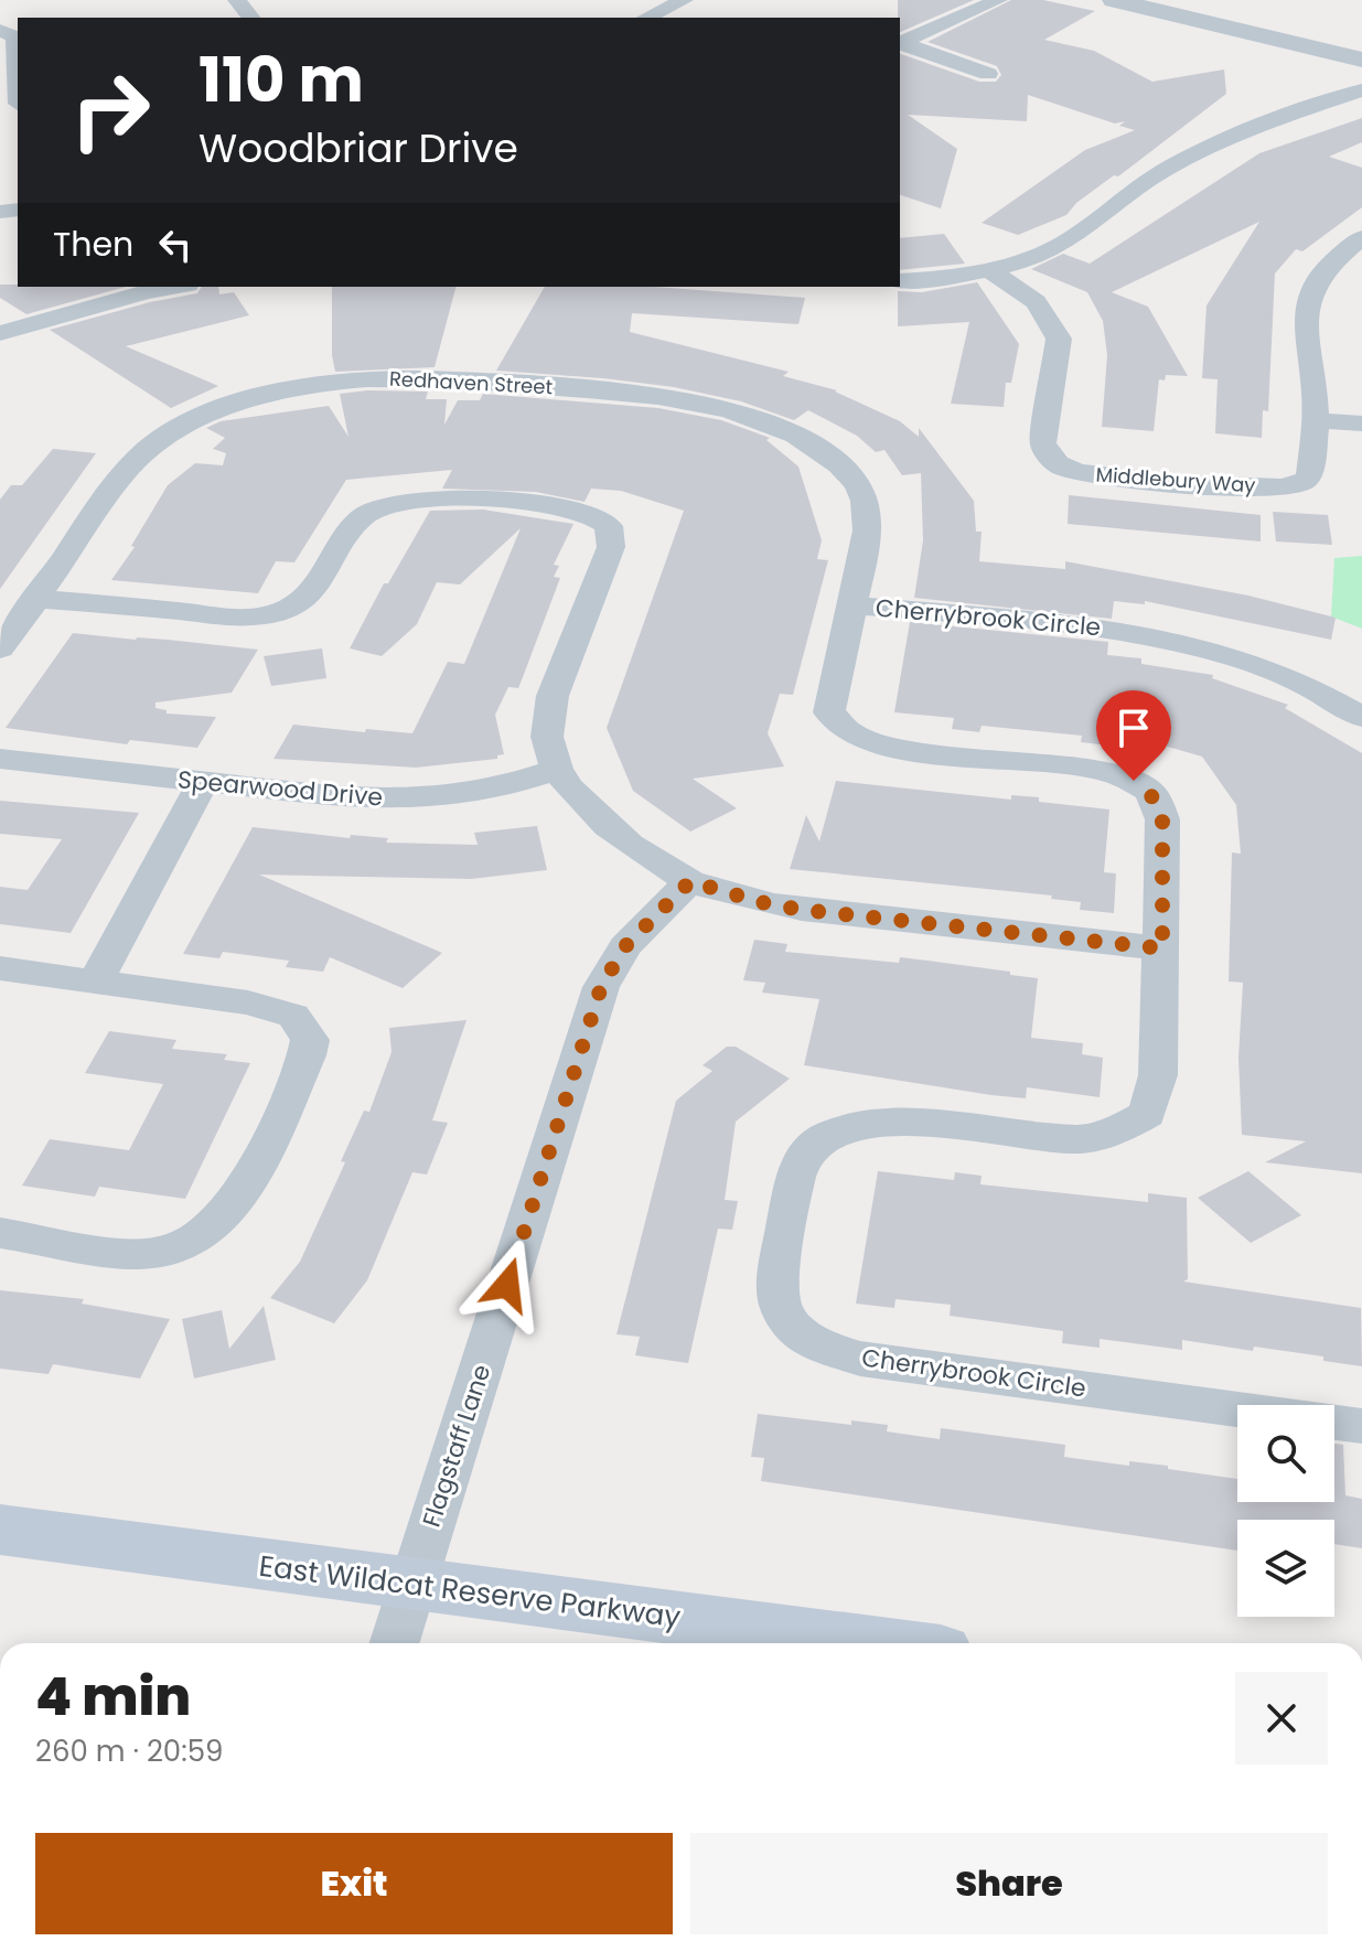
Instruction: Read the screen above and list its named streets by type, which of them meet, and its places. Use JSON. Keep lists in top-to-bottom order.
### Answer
{
  "streets": {
    "main road": ["East Wildcat Reserve Parkway"],
    "street": [
      "Redhaven Street",
      "Middlebury Way",
      "Cherrybrook Circle",
      "Spearwood Drive",
      "Flagstaff Lane"
    ]
  },
  "crossings": [
    ["Redhaven Street", "Cherrybrook Circle"],
    ["Flagstaff Lane", "East Wildcat Reserve Parkway"]
  ],
  "page": {
    "turn": ["110 m", "Woodbriar Drive"],
    "then": "Then",
    "heading": ["4 min", "260 m · 20:59"],
    "buttons": ["Exit", "Share"]
  }
}
